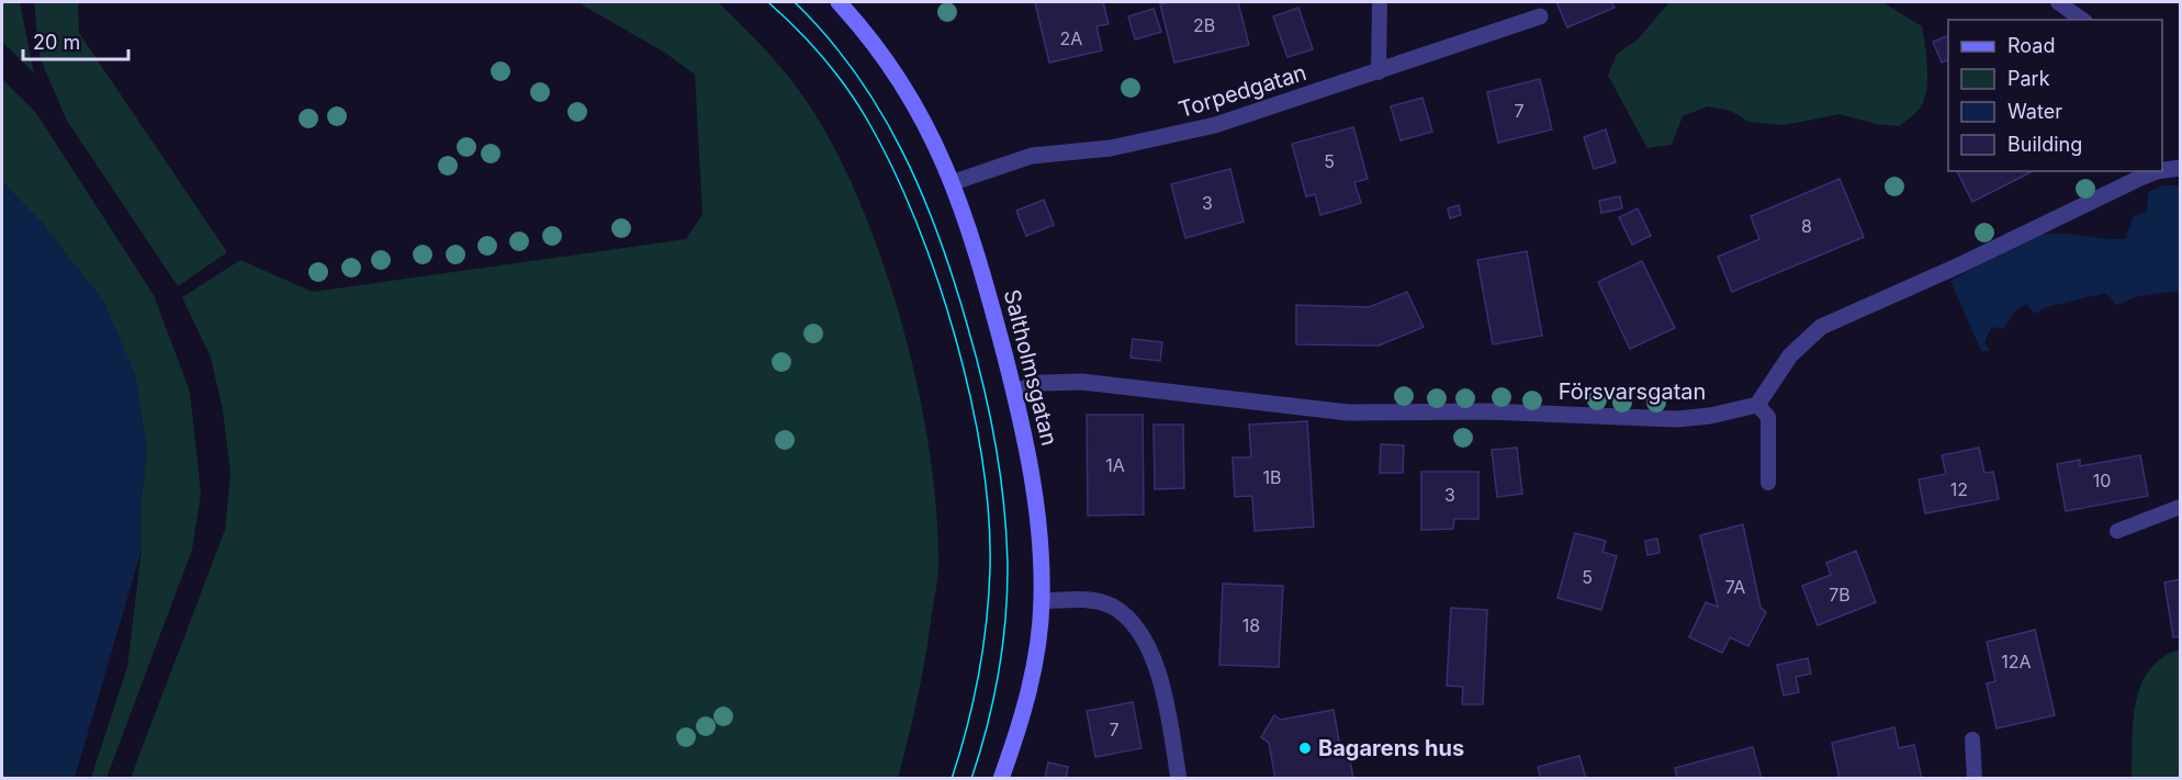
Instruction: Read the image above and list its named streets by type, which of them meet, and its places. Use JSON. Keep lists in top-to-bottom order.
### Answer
{
  "streets": {
    "street": ["Torpedgatan", "Saltholmsgatan", "Försvarsgatan"]
  },
  "crossings": [
    ["Torpedgatan", "Saltholmsgatan"],
    ["Saltholmsgatan", "Försvarsgatan"]
  ],
  "places": ["Bagarens hus"],
  "house_numbers": [
    "2B",
    "2A",
    "7",
    "5",
    "3",
    "8",
    "1A",
    "1B",
    "10",
    "12",
    "3",
    "5",
    "7A",
    "7B",
    "18",
    "12A",
    "7"
  ],
  "legend": [
    "Road",
    "Park",
    "Water",
    "Building"
  ],
  "scale_bar": "20 m"
}
